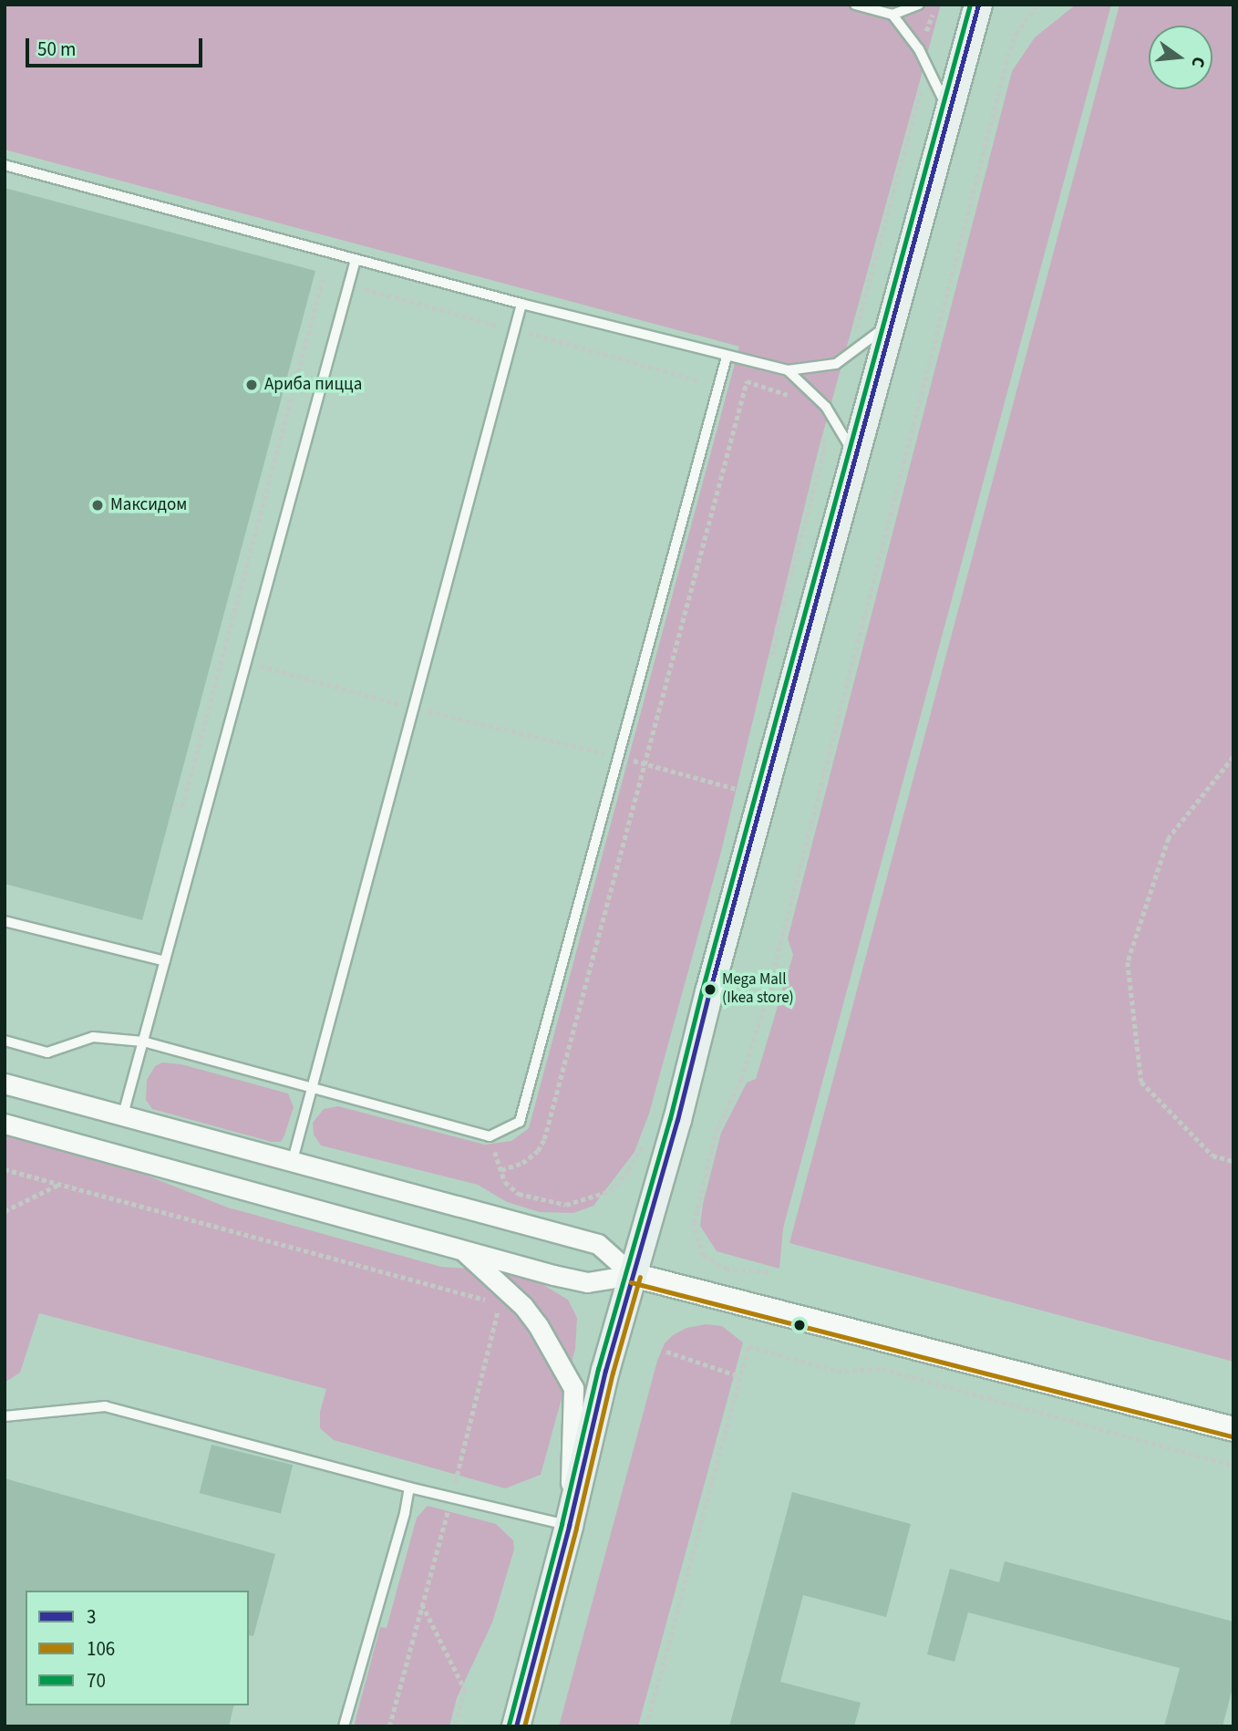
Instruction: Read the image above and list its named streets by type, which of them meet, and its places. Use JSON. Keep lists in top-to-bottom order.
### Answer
{
  "places": ["Ариба пицца", "Максидом", "Mega Mall (Ikea store)"],
  "lines": ["transit line 3", "transit line 70", "transit line 106"],
  "legend": ["3", "106", "70"],
  "scale_bar": "50 m",
  "north": "right"
}
